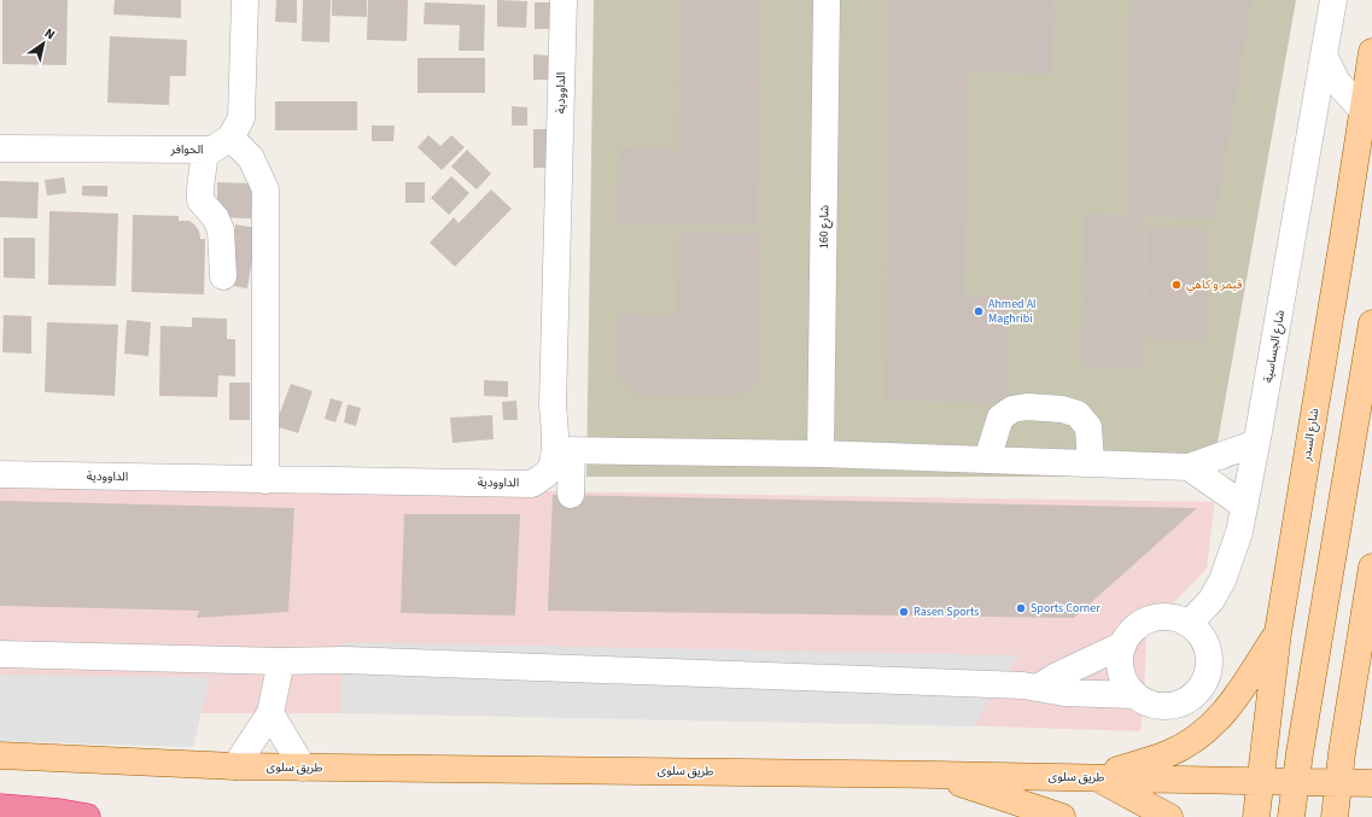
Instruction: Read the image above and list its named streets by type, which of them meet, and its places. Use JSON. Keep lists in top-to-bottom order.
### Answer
{
  "streets": {
    "main road": ["شارع السدر", "طريق سلوى"],
    "street": [
      "الداوودية",
      "الحوافر",
      "شارع 160",
      "شارع الجساسية"
    ]
  },
  "crossings": [
    ["شارع السدر", "طريق سلوى"]
  ],
  "places": [
    "قيمر و كاهي",
    "Ahmed Al Maghribi",
    "Sports Corner",
    "Rasen Sports"
  ],
  "north": "top right"
}
